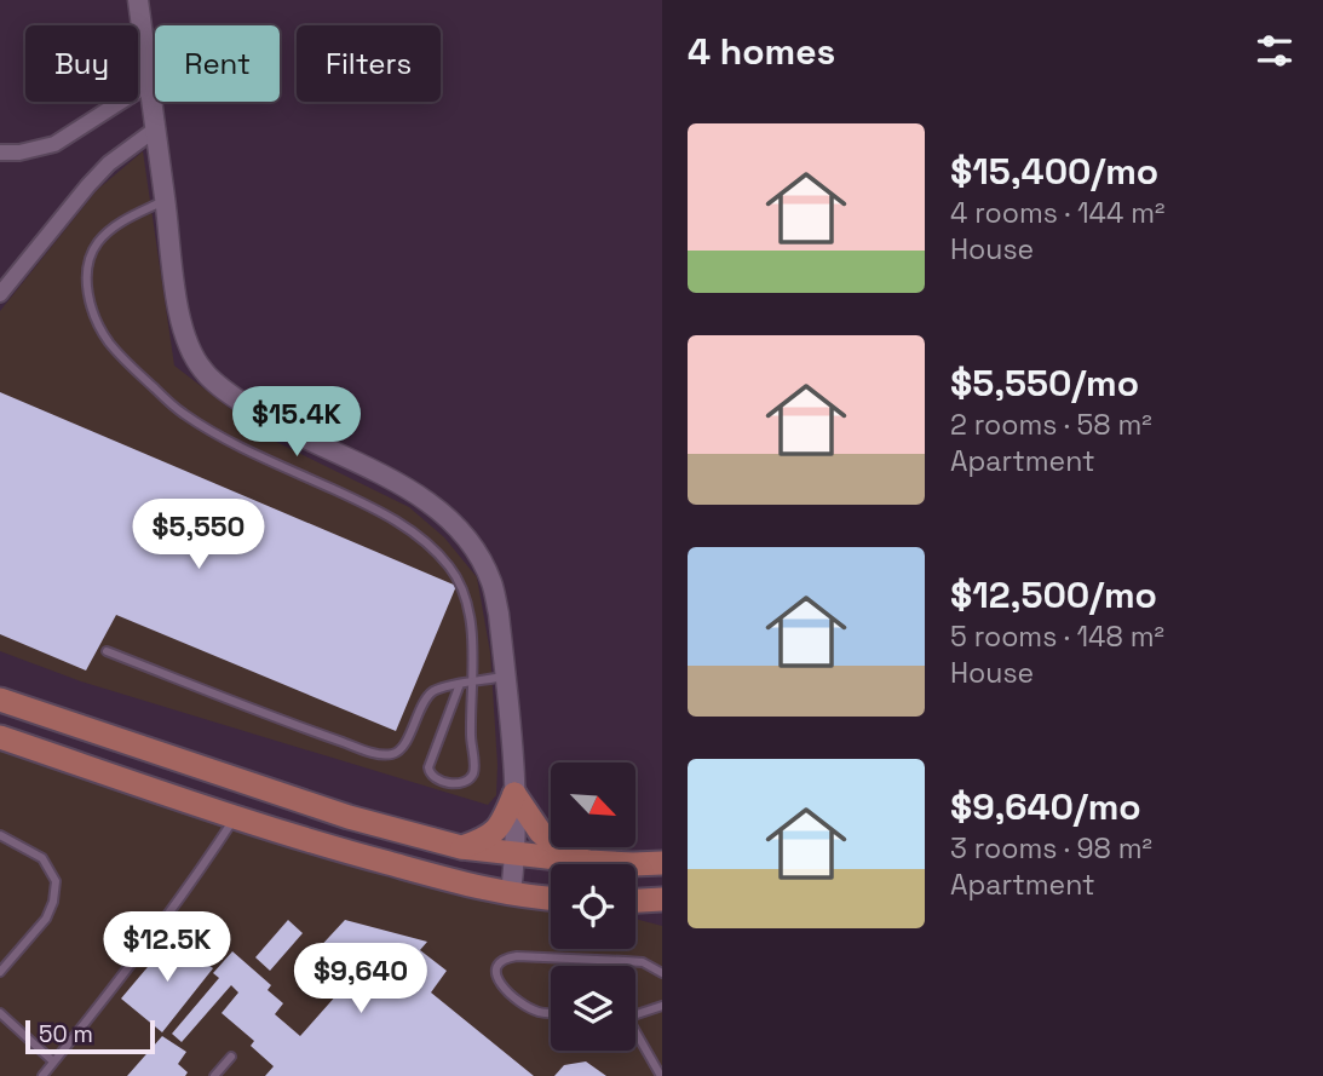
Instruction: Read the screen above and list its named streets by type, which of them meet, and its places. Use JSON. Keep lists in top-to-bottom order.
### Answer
{
  "scale_bar": "50 m",
  "north": "bottom right",
  "page": {
    "heading": "4 homes",
    "chip": ["Buy", "Rent", "Filters"],
    "list": [
      {
        "name": "$15,400/mo",
        "note": "4 rooms · 144 m² · House"
      },
      {
        "name": "$5,550/mo",
        "note": "2 rooms · 58 m² · Apartment"
      },
      {
        "name": "$12,500/mo",
        "note": "5 rooms · 148 m² · House"
      },
      {
        "name": "$9,640/mo",
        "note": "3 rooms · 98 m² · Apartment"
      }
    ],
    "price": [
      "$15.4K",
      "$5,550",
      "$12.5K",
      "$9,640"
    ],
    "scale": "50 m"
  }
}
